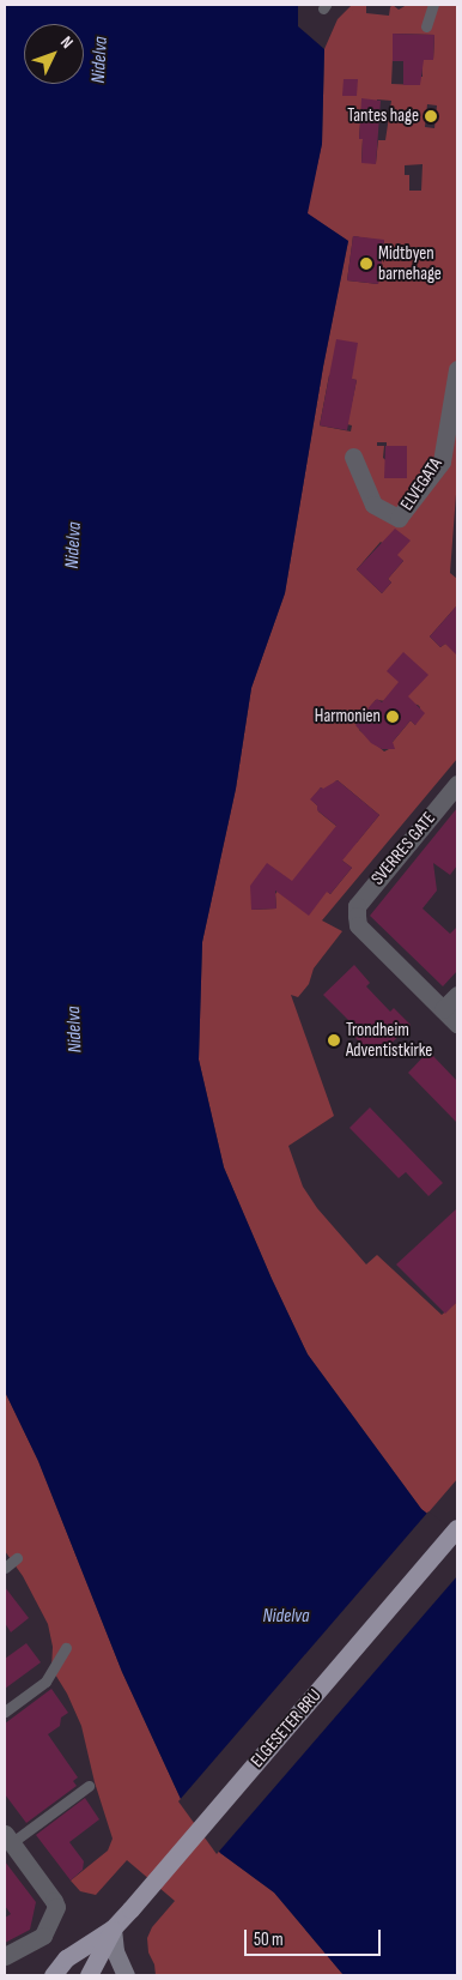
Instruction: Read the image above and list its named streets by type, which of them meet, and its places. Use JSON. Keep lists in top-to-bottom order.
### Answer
{
  "streets": {
    "main road": ["ELGESETER BRU"],
    "street": ["ELVEGATA", "SVERRES GATE"]
  },
  "water": ["Nidelva"],
  "places": [
    "Tantes hage",
    "Midtbyen barnehage",
    "Harmonien",
    "Trondheim Adventistkirke"
  ],
  "scale_bar": "50 m",
  "north": "top right"
}
